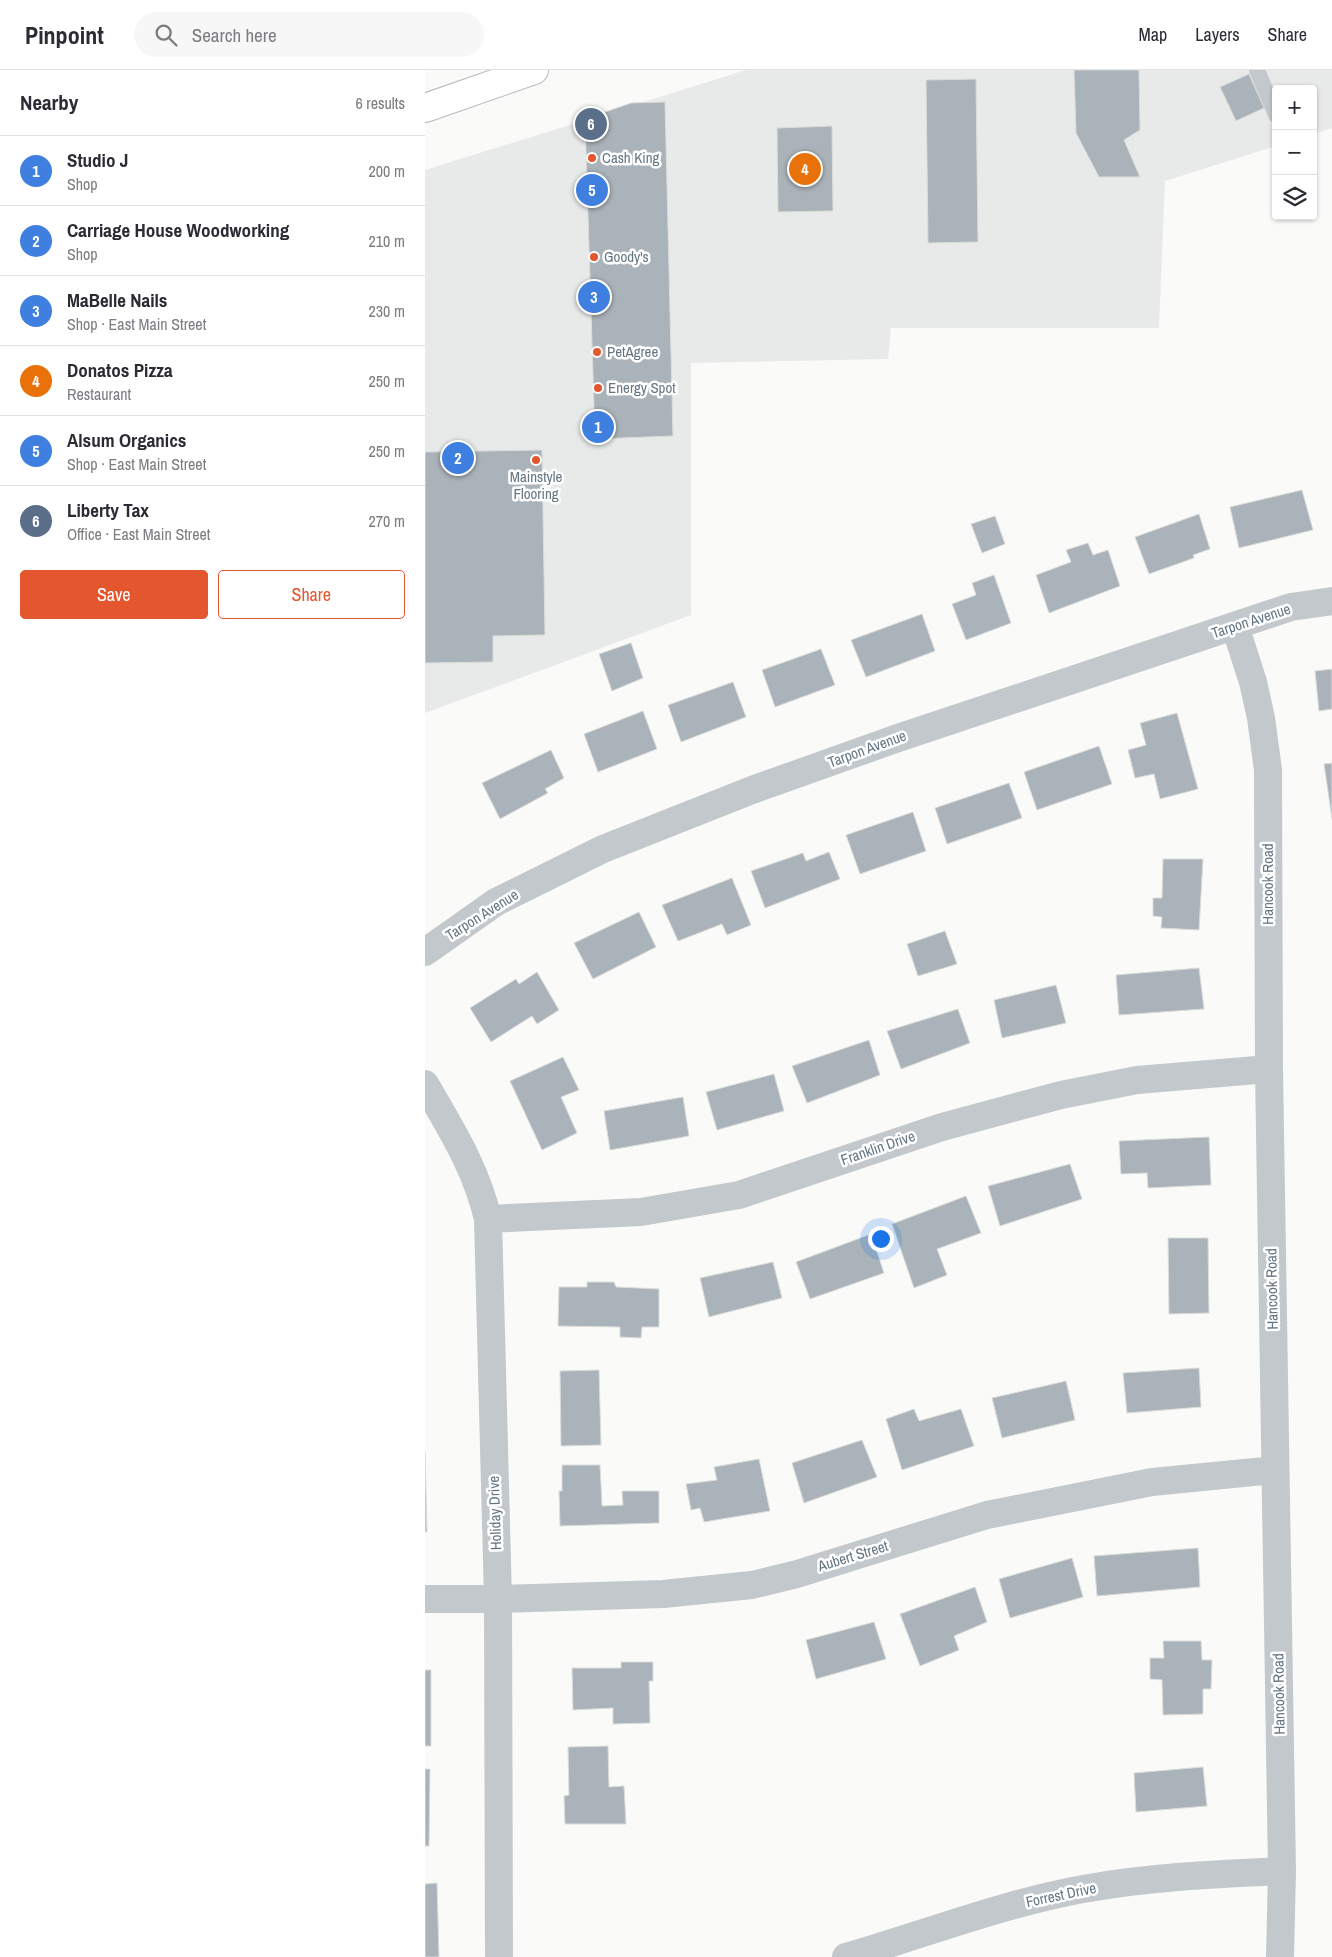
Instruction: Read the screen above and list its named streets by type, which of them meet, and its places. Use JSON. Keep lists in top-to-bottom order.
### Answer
{
  "streets": {
    "street": [
      "Tarpon Avenue",
      "Hancook Road",
      "Franklin Drive",
      "Holiday Drive",
      "Aubert Street",
      "Forrest Drive"
    ]
  },
  "crossings": [
    ["Tarpon Avenue", "Hancook Road"],
    ["Hancook Road", "Franklin Drive"],
    ["Hancook Road", "Aubert Street"],
    ["Hancook Road", "Forrest Drive"],
    ["Franklin Drive", "Holiday Drive"],
    ["Holiday Drive", "Aubert Street"]
  ],
  "places": [
    "Cash King",
    "Goody's",
    "PetAgree",
    "Energy Spot",
    "Mainstyle Flooring"
  ],
  "page": {
    "header": "Pinpoint",
    "search": "Search here",
    "nav": ["Map", "Layers", "Share"],
    "heading": ["Nearby", "6 results"],
    "map_buttons": ["+", "−"],
    "pins": [
      "6",
      "4",
      "5",
      "3",
      "1",
      "2"
    ],
    "list": [
      {
        "mark": "1",
        "name": "Studio J",
        "note": "Shop",
        "value": "200 m"
      },
      {
        "mark": "2",
        "name": "Carriage House Woodworking",
        "note": "Shop",
        "value": "210 m"
      },
      {
        "mark": "3",
        "name": "MaBelle Nails",
        "note": "Shop · East Main Street",
        "value": "230 m"
      },
      {
        "mark": "4",
        "name": "Donatos Pizza",
        "note": "Restaurant",
        "value": "250 m"
      },
      {
        "mark": "5",
        "name": "Alsum Organics",
        "note": "Shop · East Main Street",
        "value": "250 m"
      },
      {
        "mark": "6",
        "name": "Liberty Tax",
        "note": "Office · East Main Street",
        "value": "270 m"
      }
    ],
    "buttons": ["Save", "Share"]
  }
}
